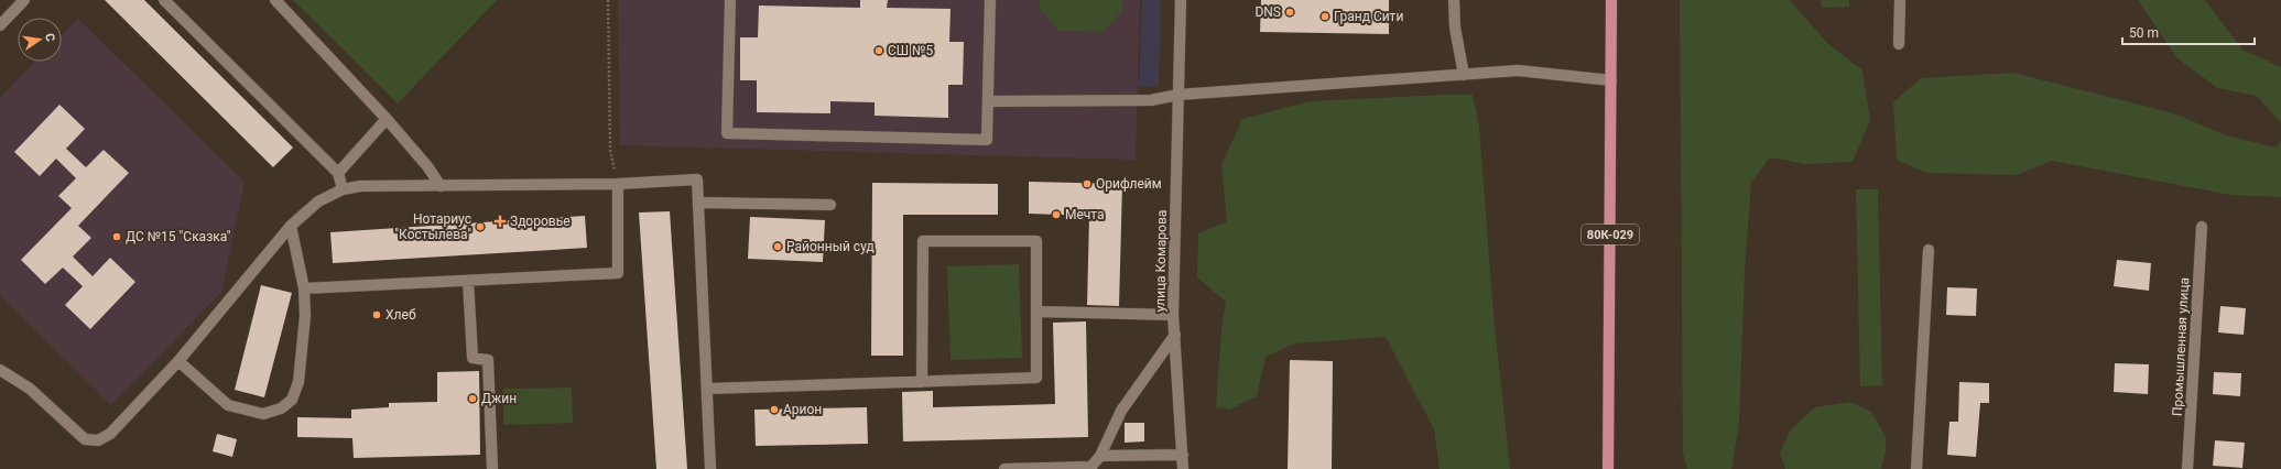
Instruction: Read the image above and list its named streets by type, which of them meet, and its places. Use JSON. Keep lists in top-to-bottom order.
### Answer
{
  "streets": {
    "main road": ["80К-029"],
    "street": ["улица Комарова", "Промышленная улица"]
  },
  "places": {
    "other": [
      "DNS",
      "Гранд Сити",
      "СШ №5",
      "Орифлейм",
      "Мечта",
      "Нотариус \"Костылева\"",
      "ДС №15 \"Сказка\"",
      "Районный суд",
      "Хлеб",
      "Джин",
      "Арион"
    ],
    "health": ["Здоровье"]
  },
  "scale_bar": "50 m",
  "north": "right"
}
